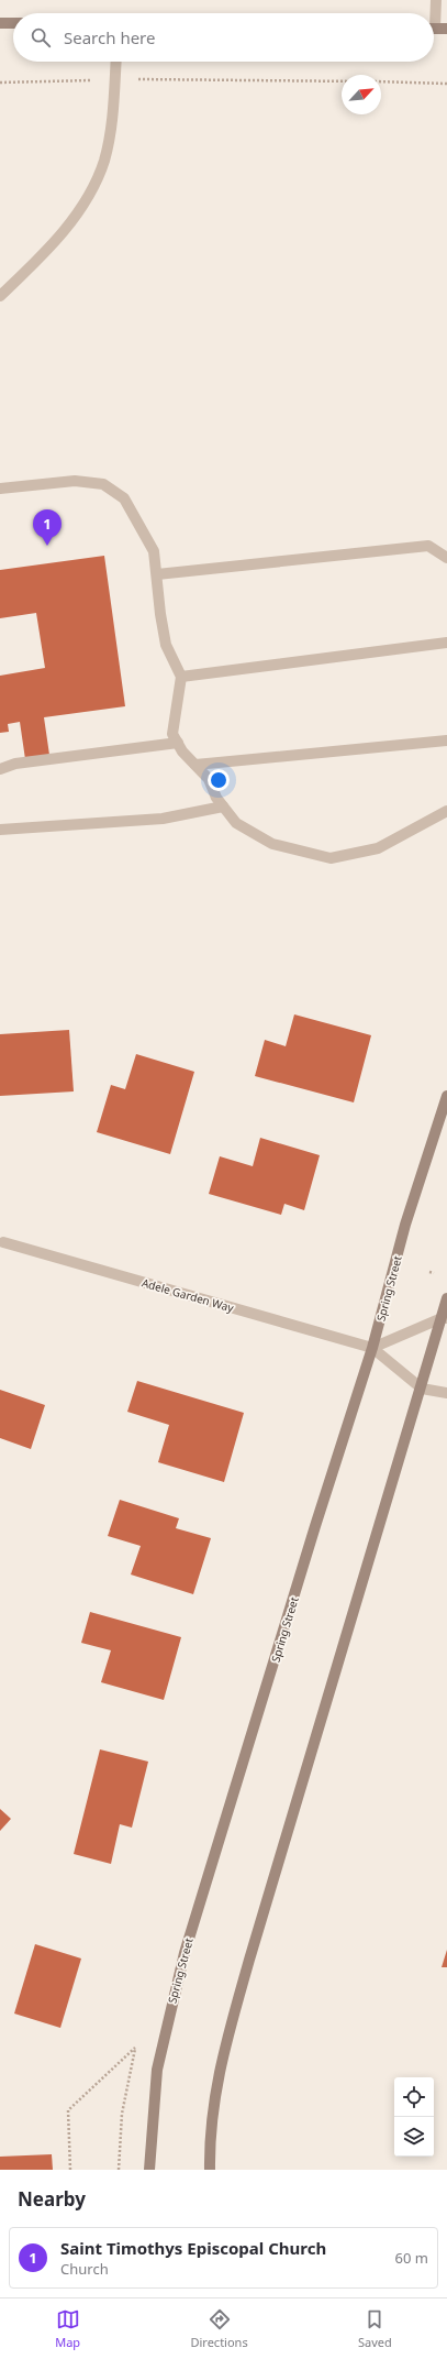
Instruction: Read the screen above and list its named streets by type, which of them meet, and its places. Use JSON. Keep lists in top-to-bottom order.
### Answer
{
  "streets": {
    "main road": ["Spring Street"],
    "street": ["Adele Garden Way"]
  },
  "crossings": [
    ["Spring Street", "Adele Garden Way"]
  ],
  "north": "top right",
  "page": {
    "search": "Search here",
    "pins": "1",
    "heading": "Nearby",
    "list": [
      {
        "mark": "1",
        "name": "Saint Timothys Episcopal Church",
        "note": "Church",
        "value": "60 m"
      }
    ],
    "nav": ["Map", "Directions", "Saved"]
  }
}
